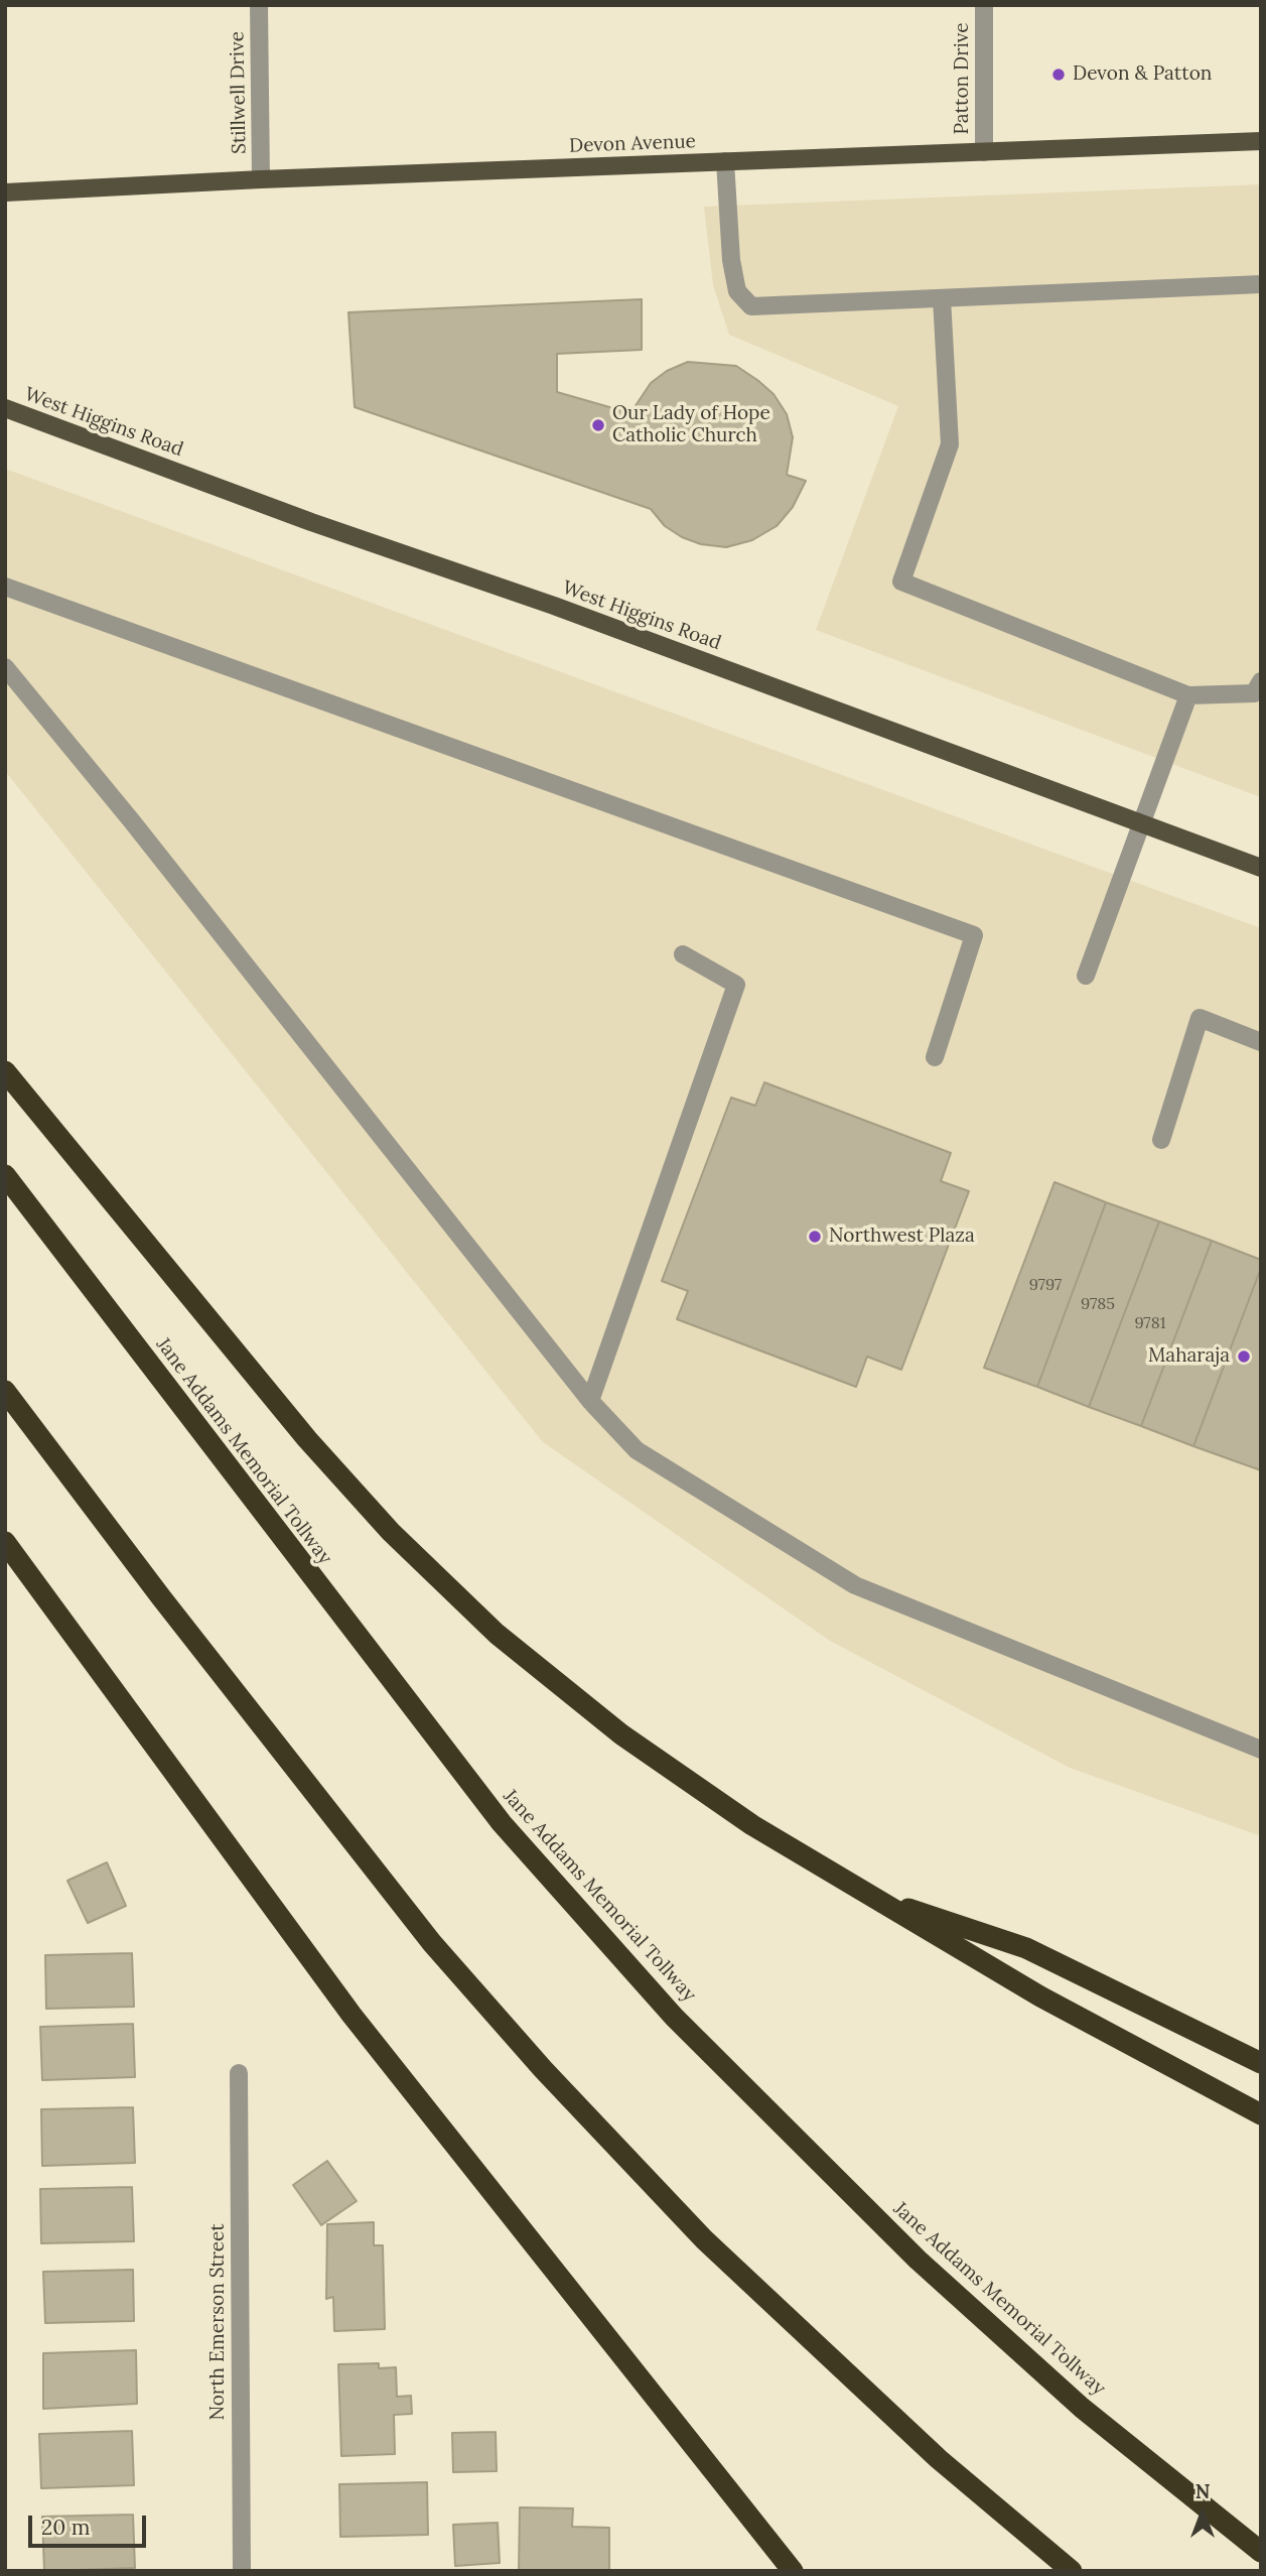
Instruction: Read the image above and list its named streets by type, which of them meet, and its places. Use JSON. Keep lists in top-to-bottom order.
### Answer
{
  "streets": {
    "highway": ["Jane Addams Memorial Tollway"],
    "main road": ["Devon Avenue", "West Higgins Road"],
    "street": ["Patton Drive", "Stillwell Drive", "North Emerson Street"]
  },
  "crossings": [
    ["Patton Drive", "Devon Avenue"],
    ["Stillwell Drive", "Devon Avenue"]
  ],
  "places": [
    "Devon & Patton",
    "Our Lady of Hope Catholic Church",
    "Northwest Plaza",
    "Maharaja"
  ],
  "house_numbers": ["9797", "9785", "9781"],
  "scale_bar": "20 m",
  "north": "top"
}
